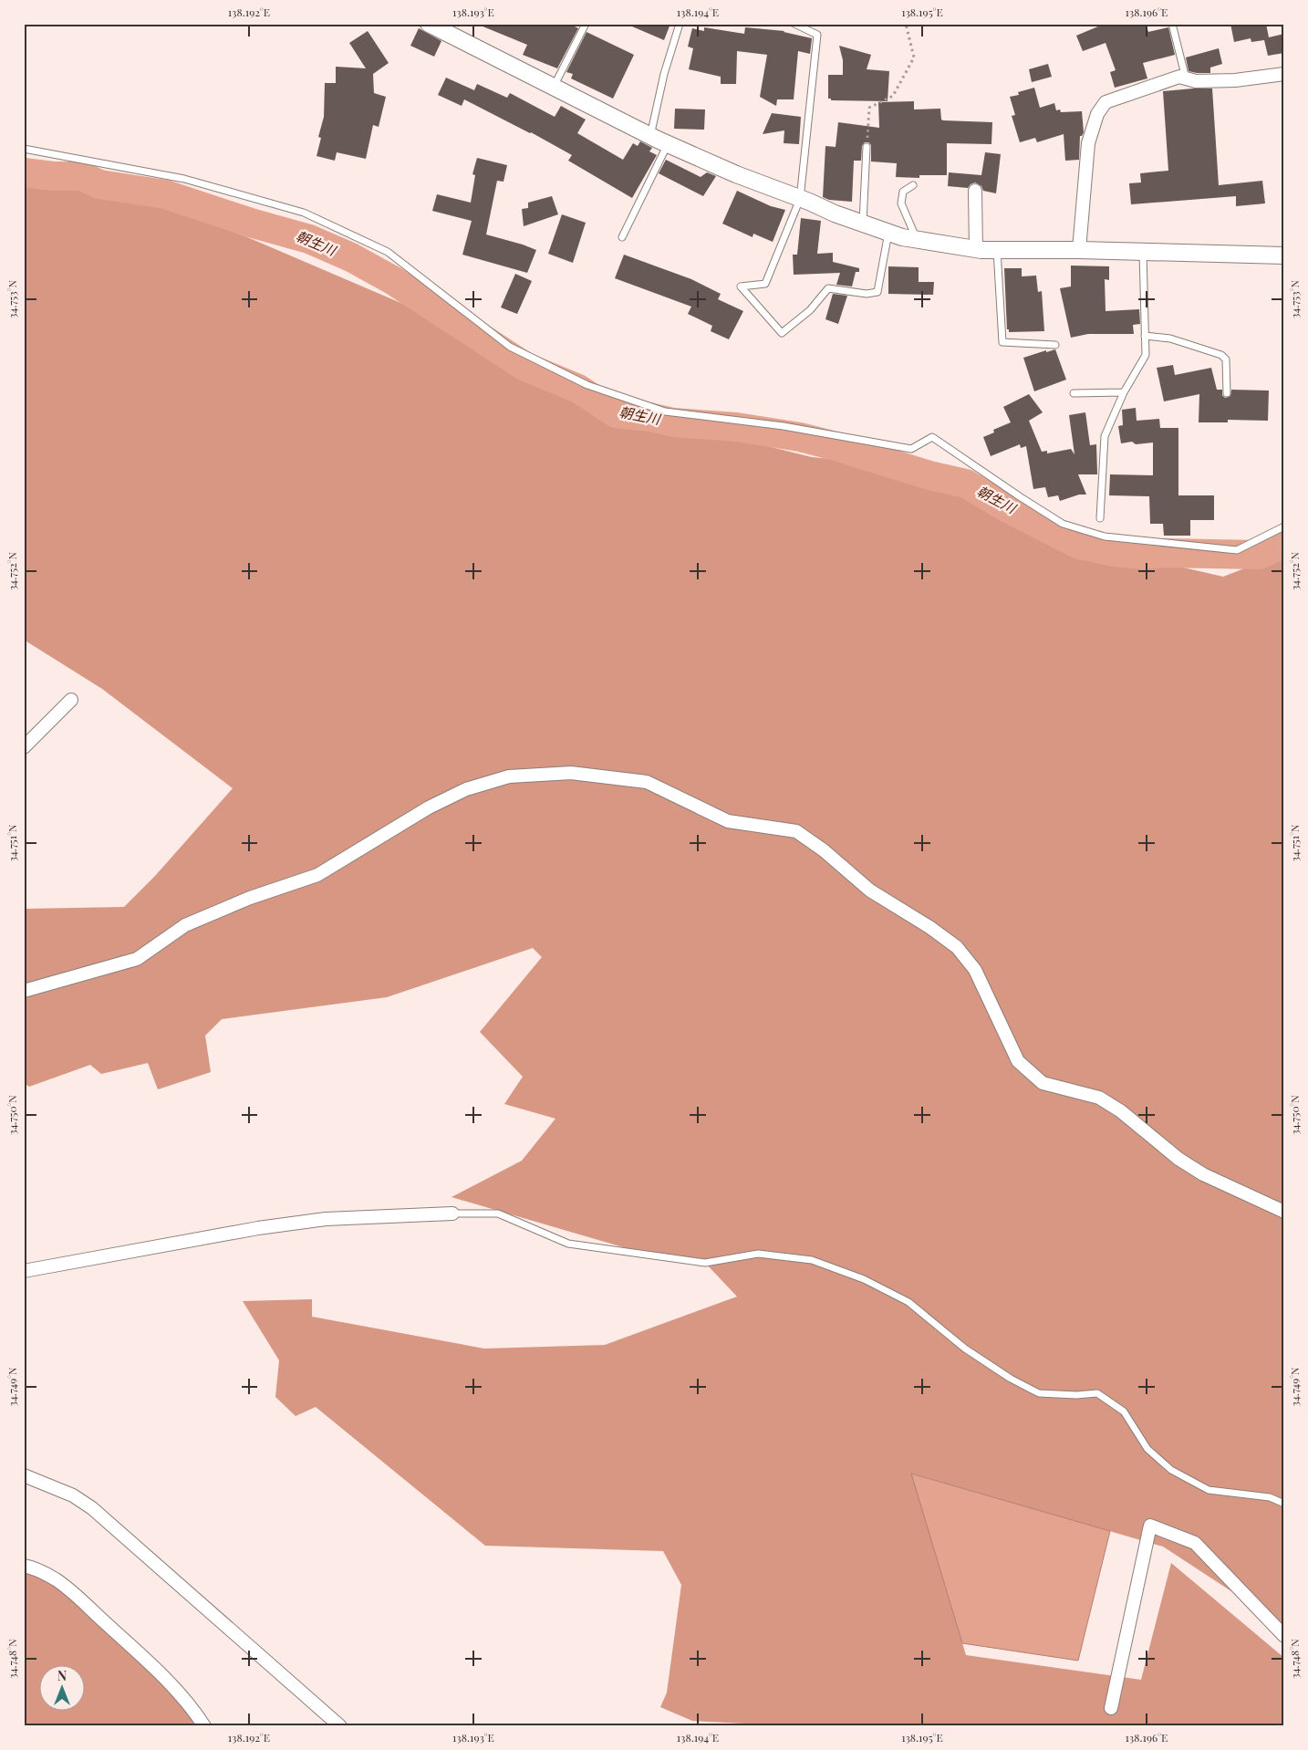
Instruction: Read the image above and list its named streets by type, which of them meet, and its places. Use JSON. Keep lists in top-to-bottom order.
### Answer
{
  "water": ["朝生川"],
  "north": "top",
  "coordinates": [
    "138.192°E",
    "138.193°E",
    "138.194°E",
    "138.195°E",
    "138.196°E",
    "34.753°N",
    "34.752°N",
    "34.751°N",
    "34.750°N",
    "34.749°N",
    "34.748°N"
  ]
}
